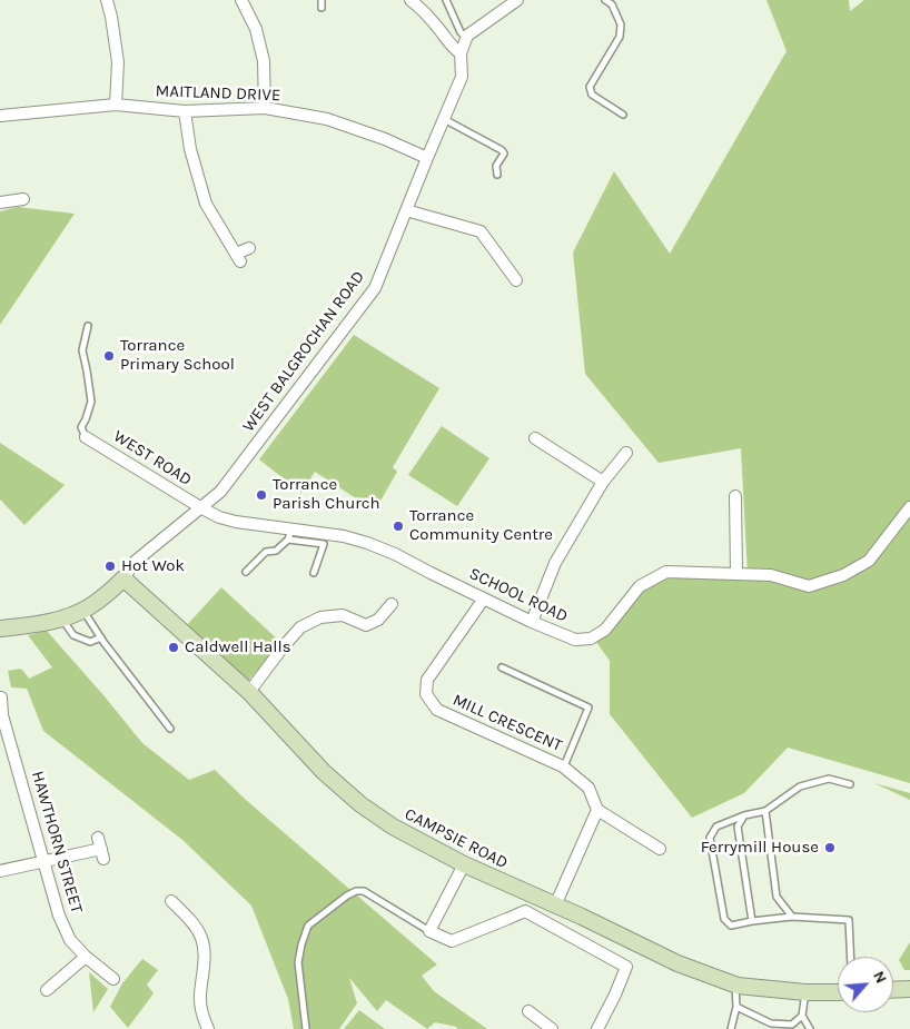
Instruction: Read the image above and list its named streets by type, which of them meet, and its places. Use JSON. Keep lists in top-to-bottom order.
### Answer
{
  "streets": {
    "main road": ["CAMPSIE ROAD"],
    "street": [
      "MAITLAND DRIVE",
      "WEST BALGROCHAN ROAD",
      "WEST ROAD",
      "SCHOOL ROAD",
      "MILL CRESCENT",
      "HAWTHORN STREET"
    ]
  },
  "crossings": [
    ["MAITLAND DRIVE", "WEST BALGROCHAN ROAD"],
    ["WEST BALGROCHAN ROAD", "WEST ROAD"],
    ["WEST BALGROCHAN ROAD", "SCHOOL ROAD"],
    ["WEST BALGROCHAN ROAD", "CAMPSIE ROAD"],
    ["WEST ROAD", "SCHOOL ROAD"],
    ["SCHOOL ROAD", "MILL CRESCENT"]
  ],
  "places": [
    "Torrance Primary School",
    "Torrance Parish Church",
    "Torrance Community Centre",
    "Hot Wok",
    "Caldwell Halls",
    "Ferrymill House"
  ],
  "north": "top right"
}
